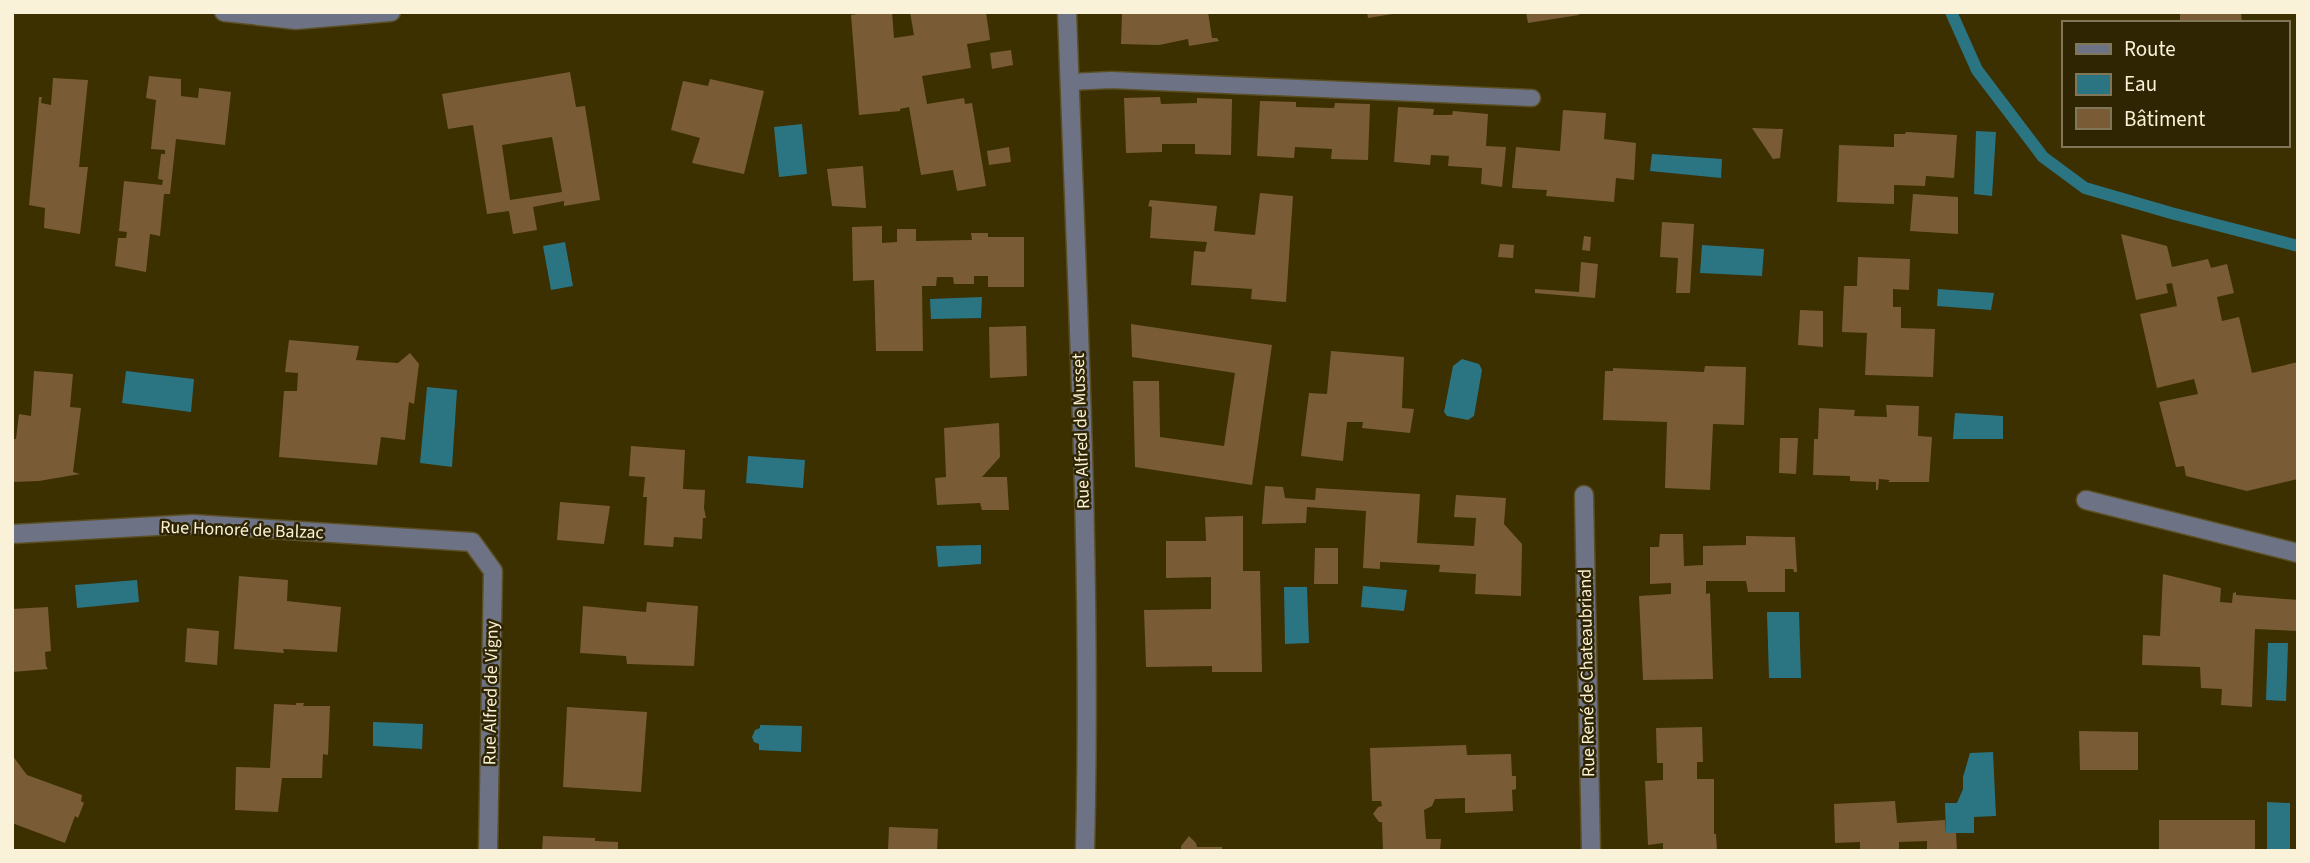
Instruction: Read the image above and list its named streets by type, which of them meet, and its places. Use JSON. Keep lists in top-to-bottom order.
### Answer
{
  "streets": {
    "street": [
      "Rue Alfred de Musset",
      "Rue Honoré de Balzac",
      "Rue René de Chateaubriand",
      "Rue Alfred de Vigny"
    ]
  },
  "crossings": [
    ["Rue Honoré de Balzac", "Rue Alfred de Vigny"]
  ],
  "legend": ["Route", "Eau", "Bâtiment"]
}
